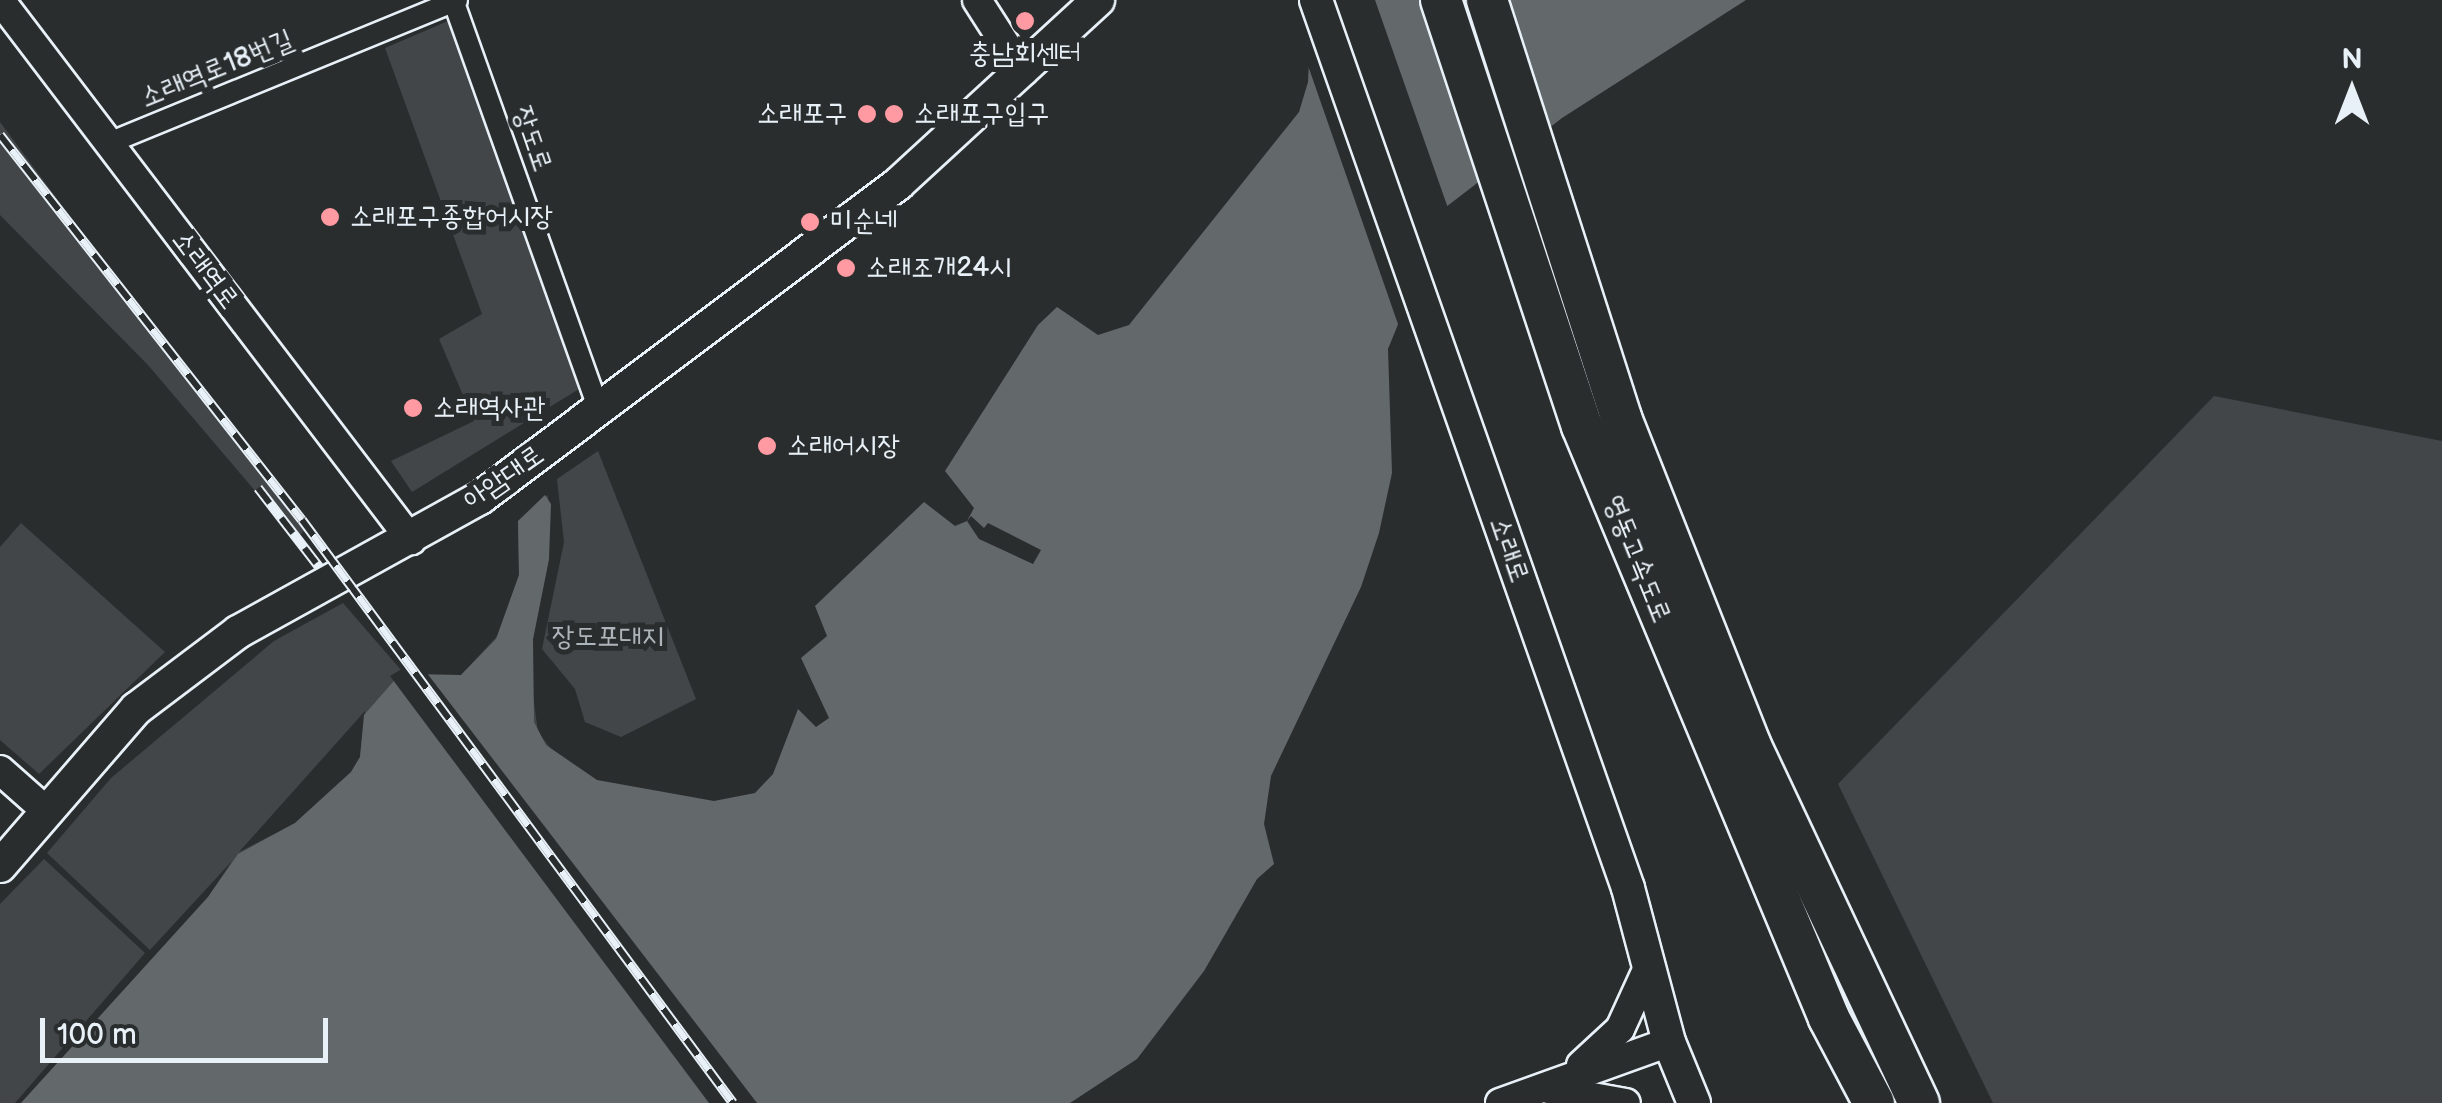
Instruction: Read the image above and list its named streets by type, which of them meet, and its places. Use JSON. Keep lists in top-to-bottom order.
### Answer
{
  "streets": {
    "highway": ["영동고속도로"],
    "main road": ["아암대로", "소래로"],
    "street": ["소래역로18번길", "장도로", "소래역로"]
  },
  "crossings": [
    ["소래역로18번길", "장도로"],
    ["소래역로18번길", "소래역로"],
    ["장도로", "아암대로"],
    ["소래역로", "아암대로"]
  ],
  "parks": ["장도포대지"],
  "places": [
    "충남회센터",
    "소래포구",
    "소래포구입구",
    "소래포구종합어시장",
    "미순네",
    "소래조개24시",
    "소래역사관",
    "소래어시장"
  ],
  "scale_bar": "100 m",
  "north": "top"
}
